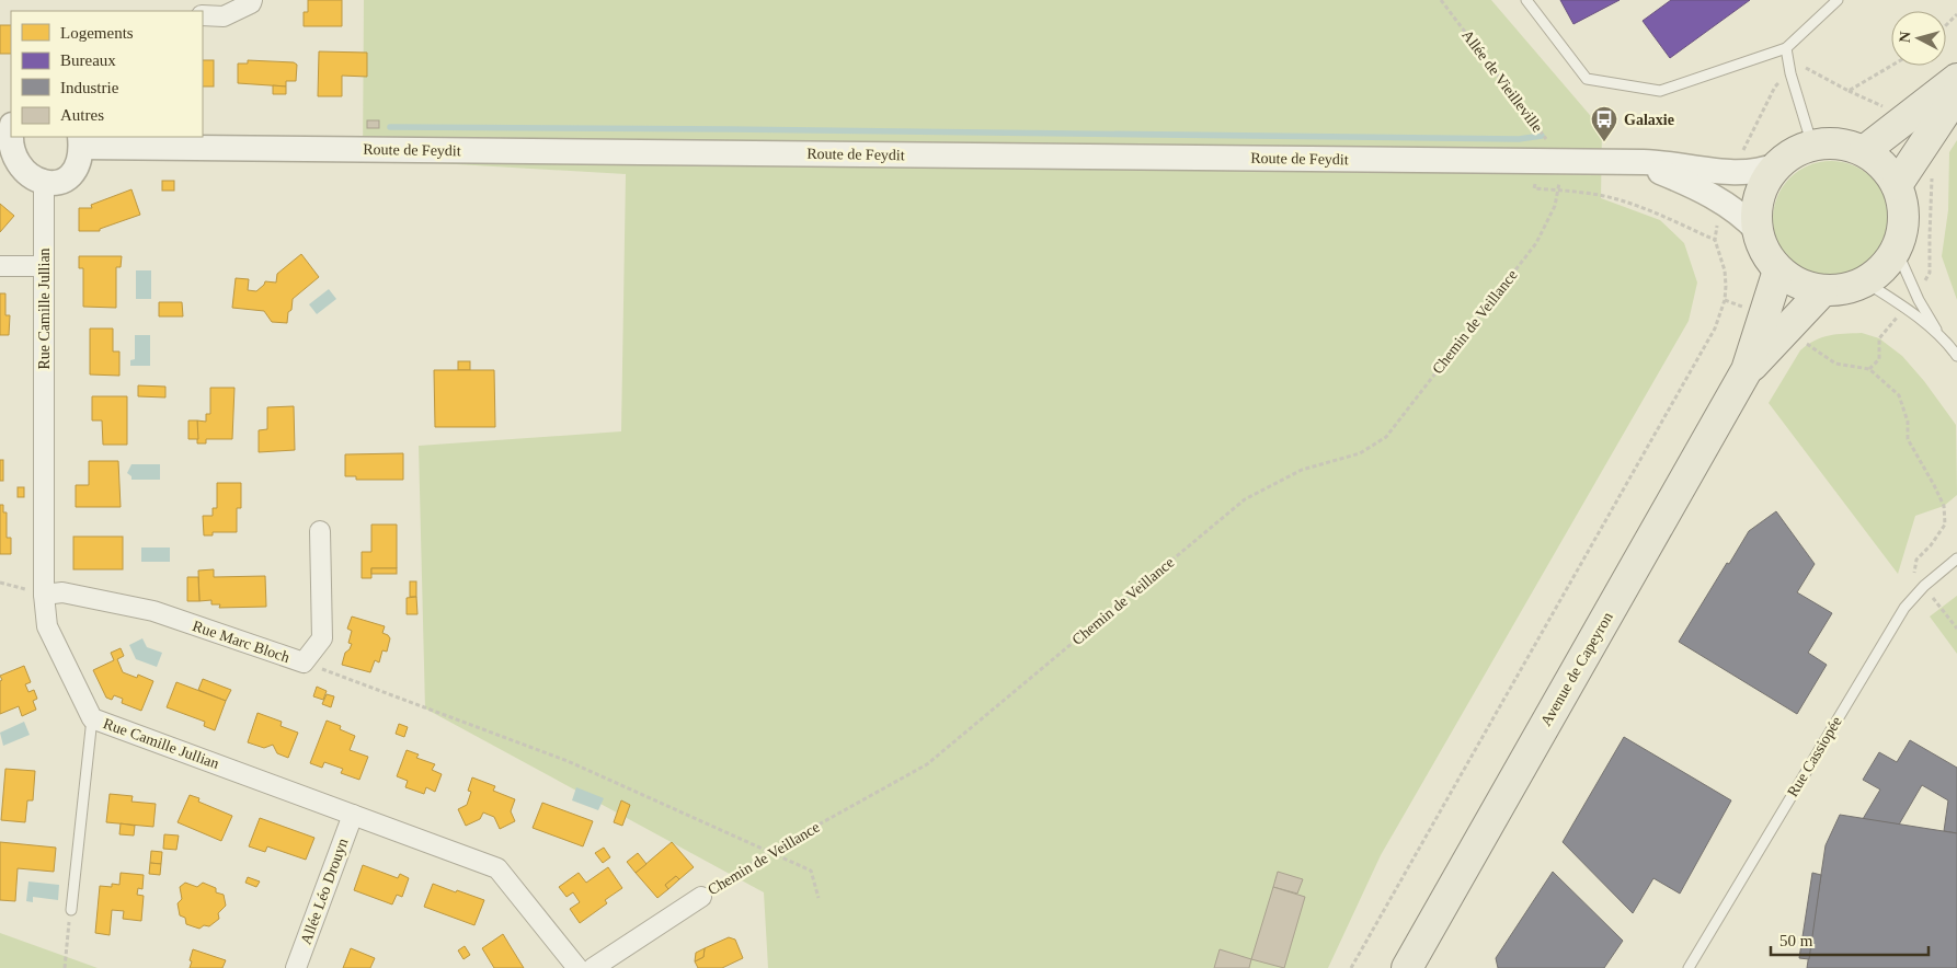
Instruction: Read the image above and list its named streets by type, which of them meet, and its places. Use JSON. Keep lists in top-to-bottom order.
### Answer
{
  "streets": {
    "main road": ["Avenue de Capeyron"],
    "street": [
      "Route de Feydit",
      "Rue Camille Jullian",
      "Chemin de Veillance",
      "Rue Marc Bloch",
      "Allée Léo Drouyn"
    ],
    "lane": ["Rue Cassiopée"],
    "path": ["Allée de Vieilleville"]
  },
  "crossings": [
    ["Allée de Vieilleville", "Route de Feydit"],
    ["Allée de Vieilleville", "Chemin de Veillance"],
    ["Route de Feydit", "Chemin de Veillance"],
    ["Route de Feydit", "Avenue de Capeyron"],
    ["Rue Camille Jullian", "Rue Marc Bloch"],
    ["Rue Camille Jullian", "Allée Léo Drouyn"]
  ],
  "places": {
    "bus stop": ["Galaxie"]
  },
  "legend": [
    "Logements",
    "Bureaux",
    "Industrie",
    "Autres"
  ],
  "scale_bar": "50 m",
  "north": "left"
}
